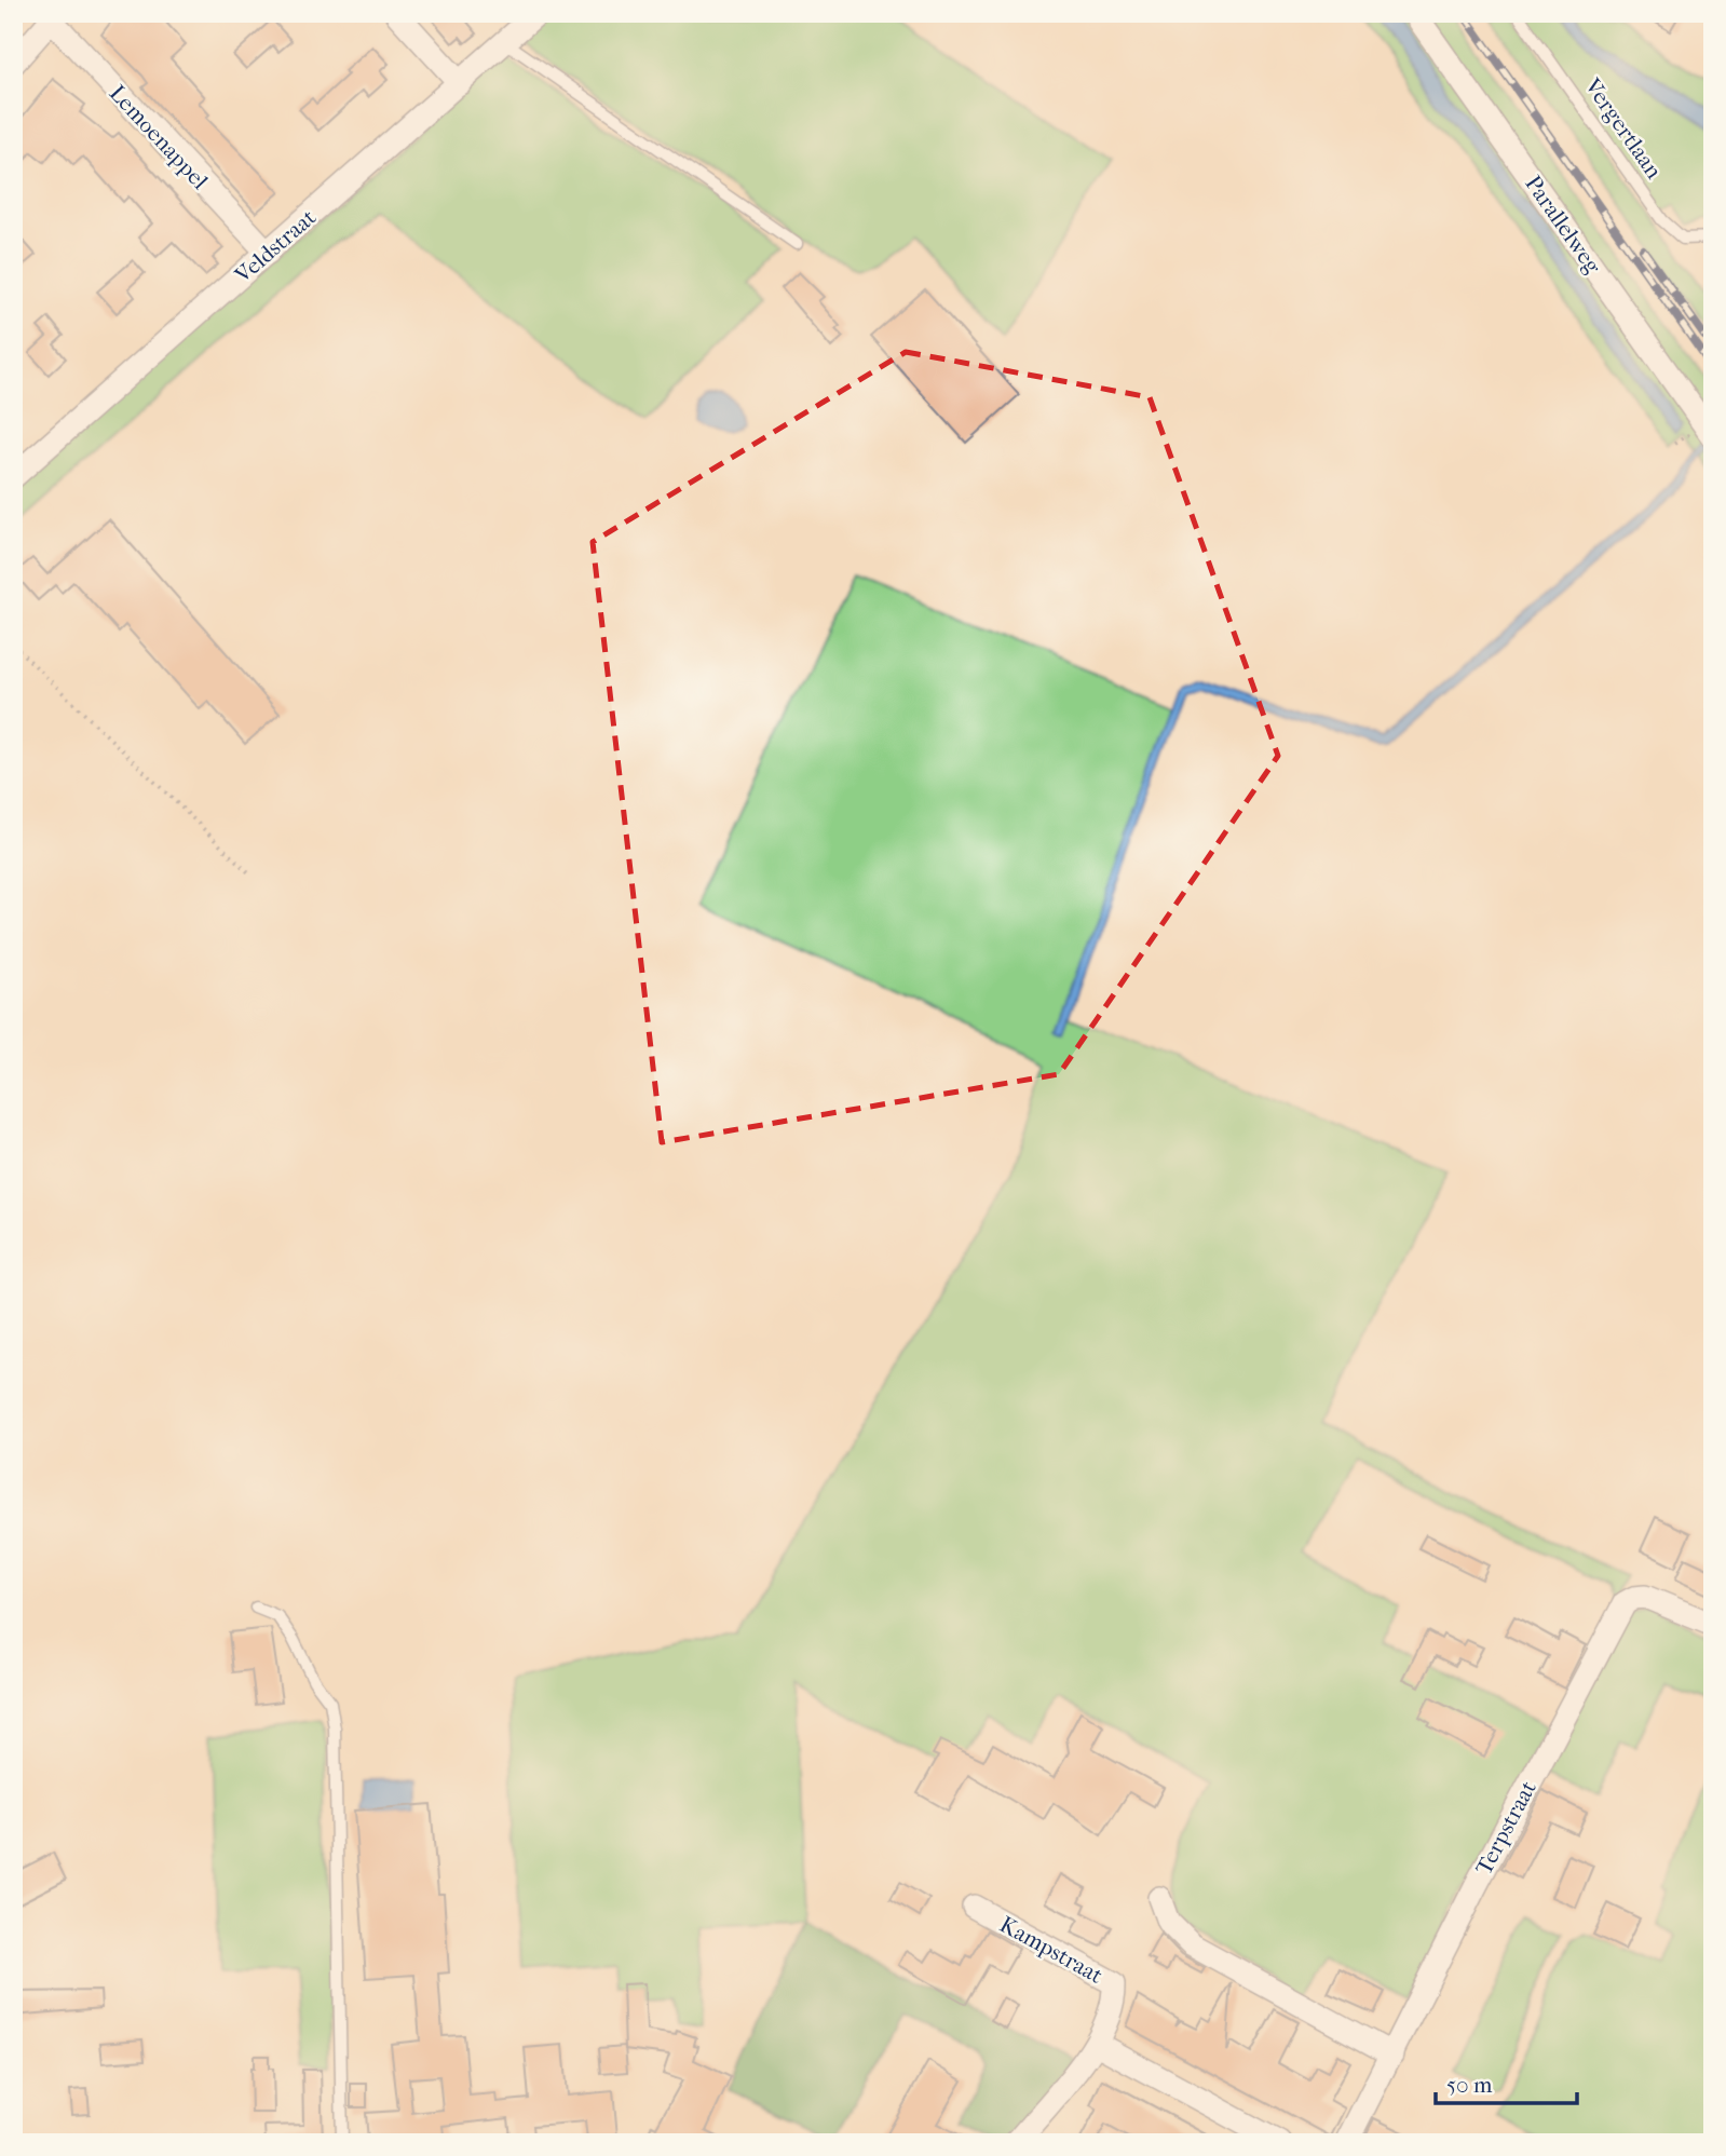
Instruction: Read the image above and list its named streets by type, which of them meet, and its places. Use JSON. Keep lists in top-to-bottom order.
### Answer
{
  "streets": {
    "street": [
      "Lemoenappel",
      "Parallelweg",
      "Veldstraat",
      "Terpstraat",
      "Kampstraat"
    ],
    "lane": ["Vergertlaan"]
  },
  "crossings": [
    ["Lemoenappel", "Veldstraat"]
  ],
  "scale_bar": "50 m"
}
